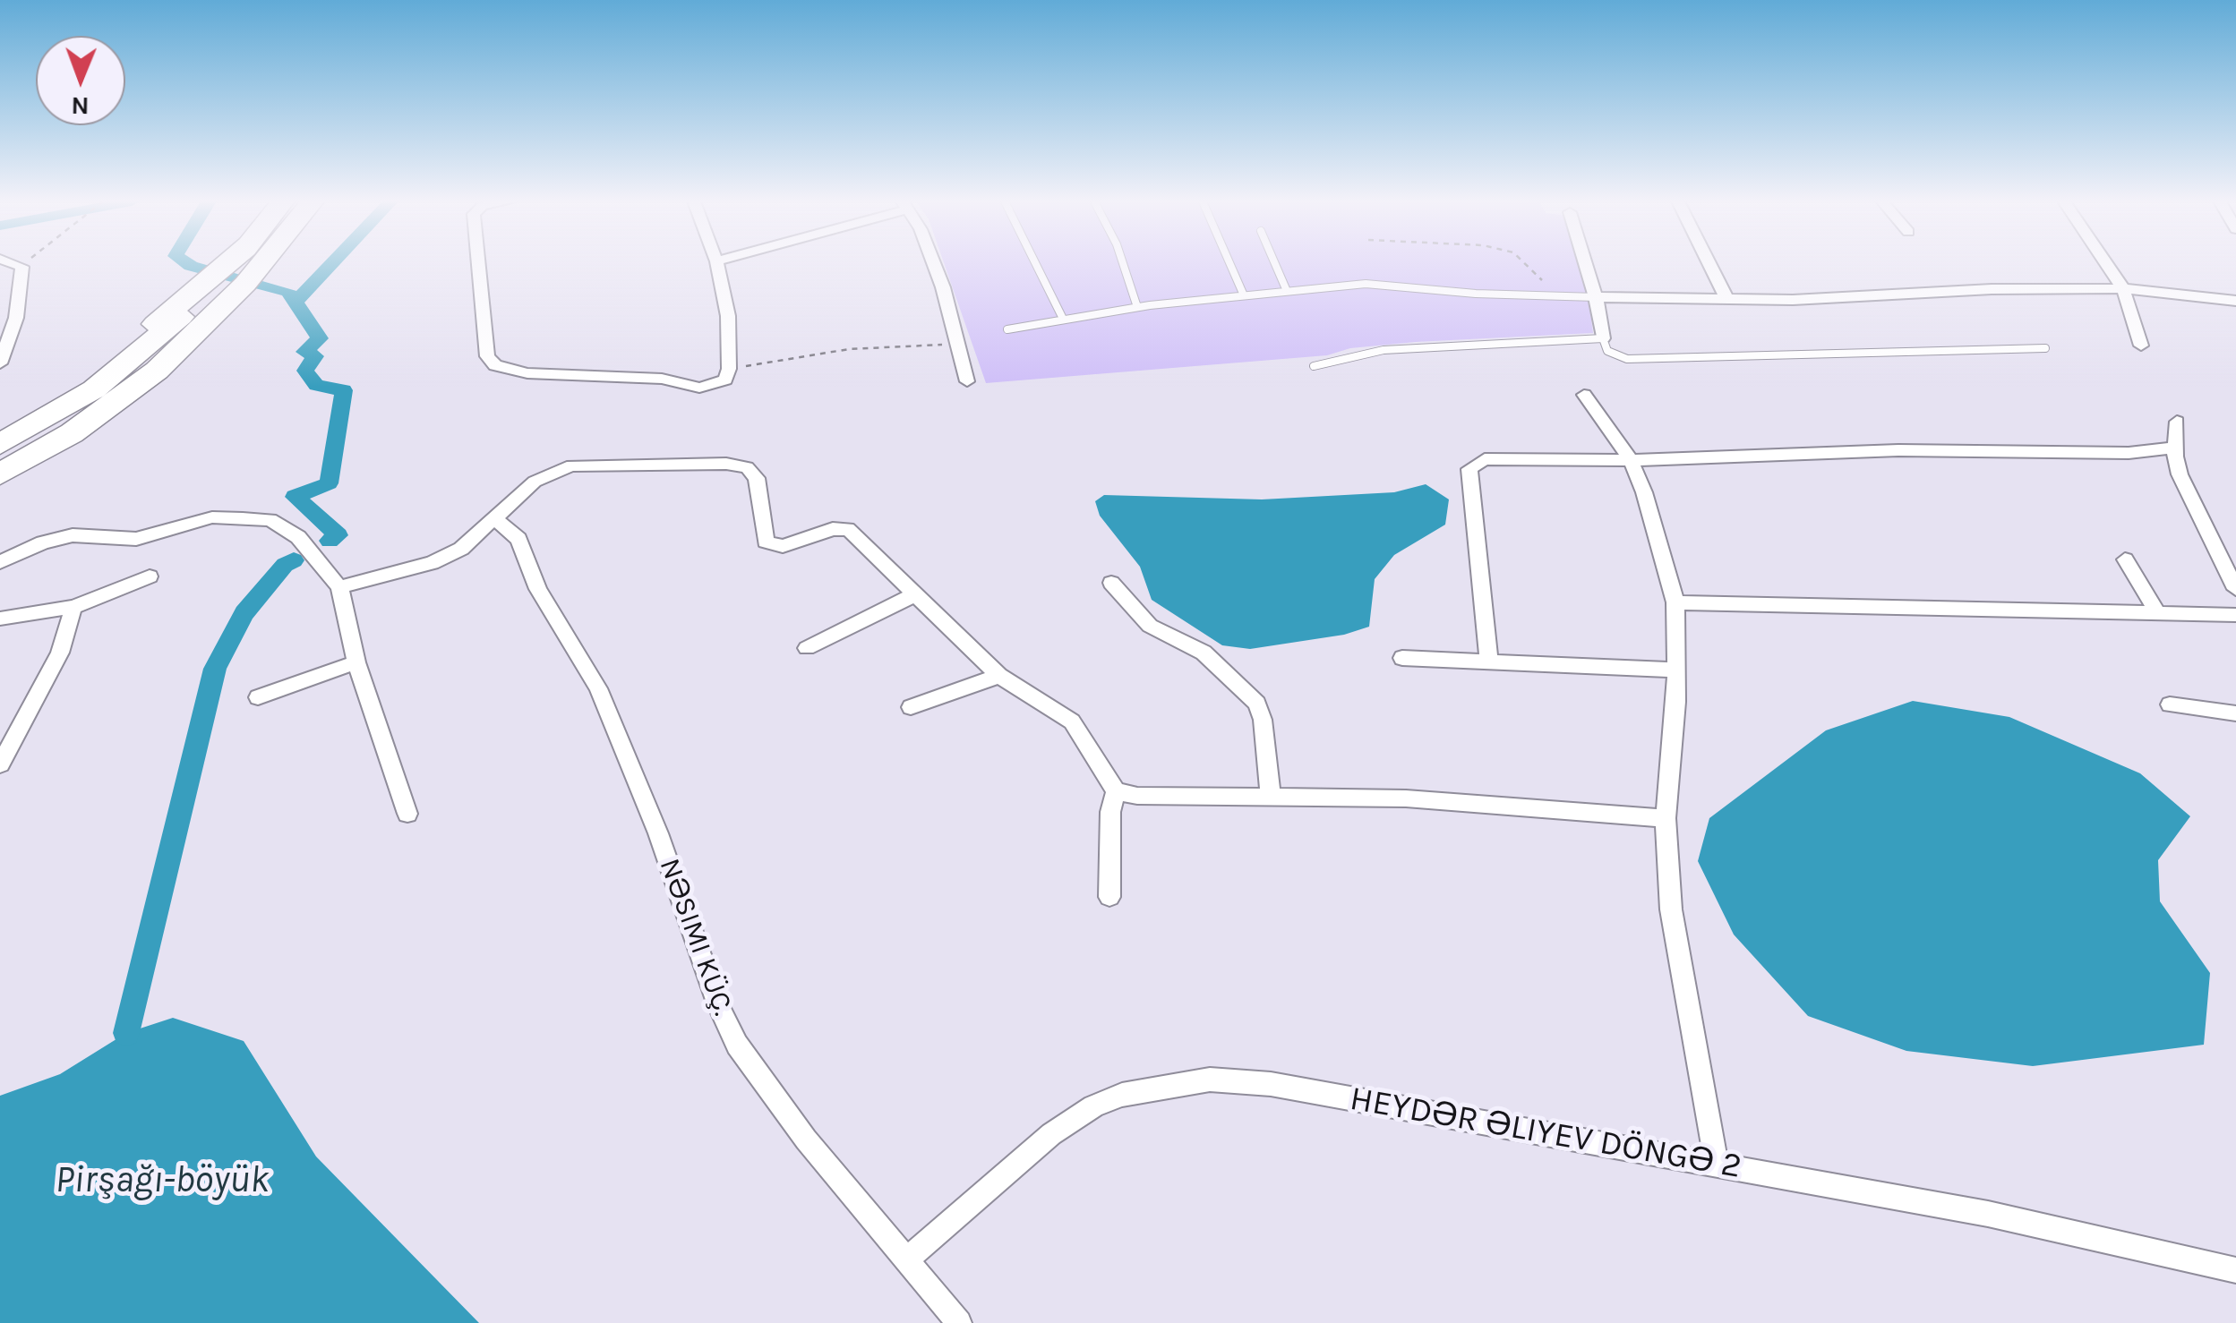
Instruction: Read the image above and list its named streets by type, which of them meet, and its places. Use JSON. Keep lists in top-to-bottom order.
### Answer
{
  "streets": {
    "street": ["NƏSIMI KÜÇ.", "HEYDƏR ƏLIYEV DÖNGƏ 2"]
  },
  "crossings": [
    ["NƏSIMI KÜÇ.", "HEYDƏR ƏLIYEV DÖNGƏ 2"]
  ],
  "water": ["Pirşağı-böyük"],
  "north": "bottom"
}
